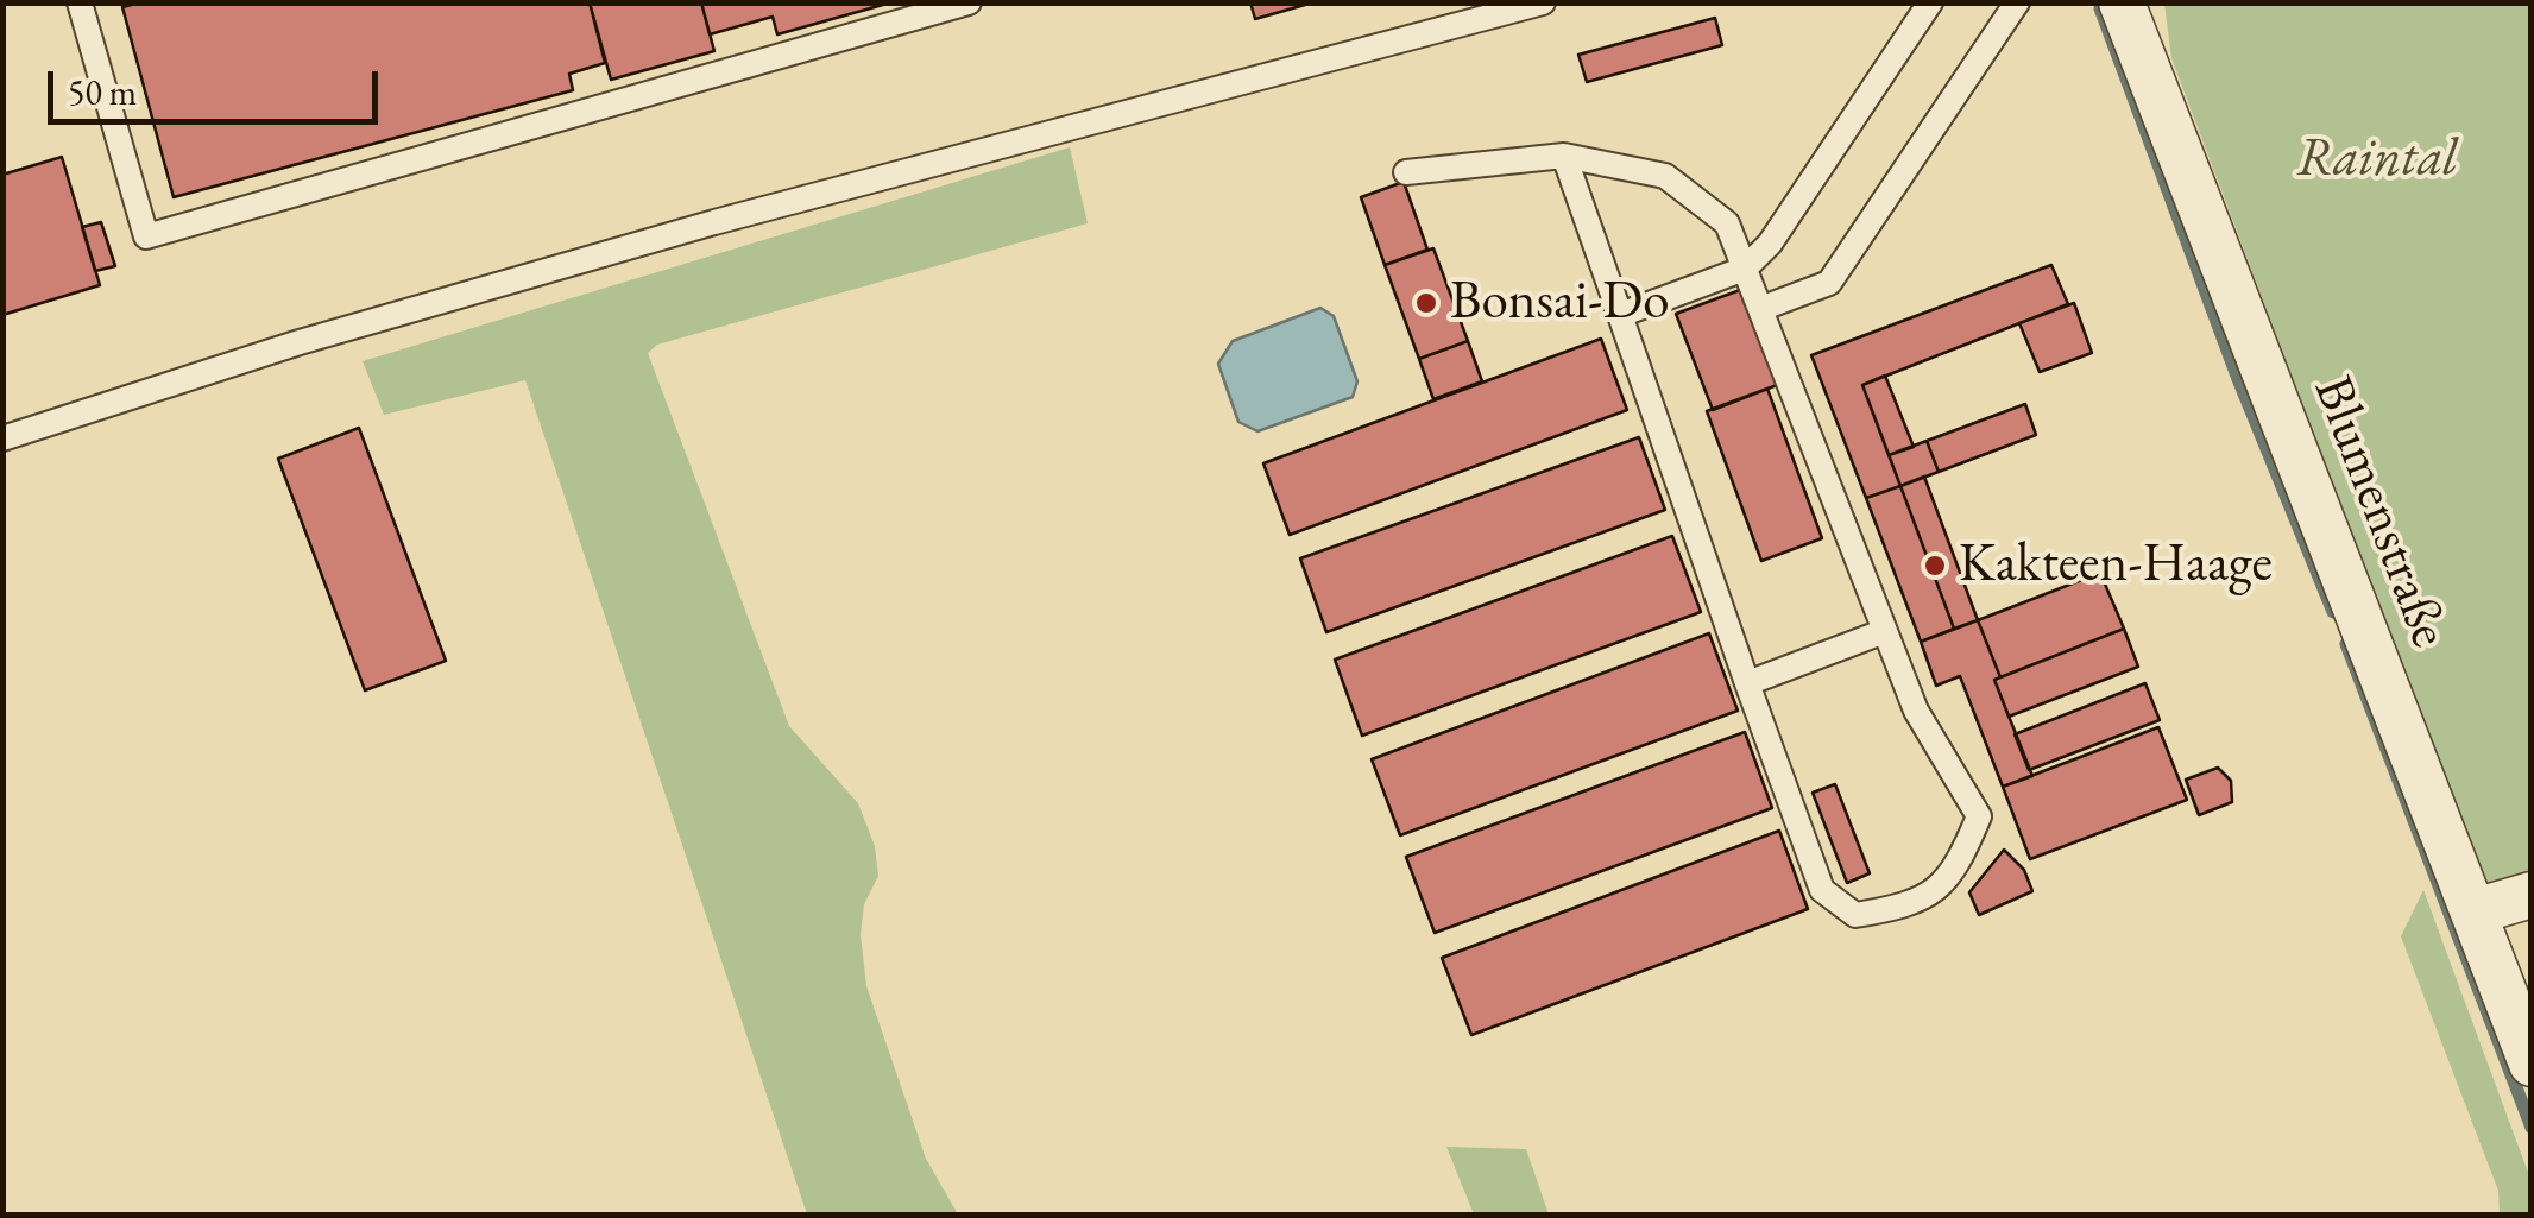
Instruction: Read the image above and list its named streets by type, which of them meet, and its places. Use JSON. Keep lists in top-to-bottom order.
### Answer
{
  "streets": {
    "street": ["Blumenstraße"]
  },
  "parks": ["Raintal"],
  "places": ["Bonsai-Do", "Kakteen-Haage"],
  "scale_bar": "50 m"
}
